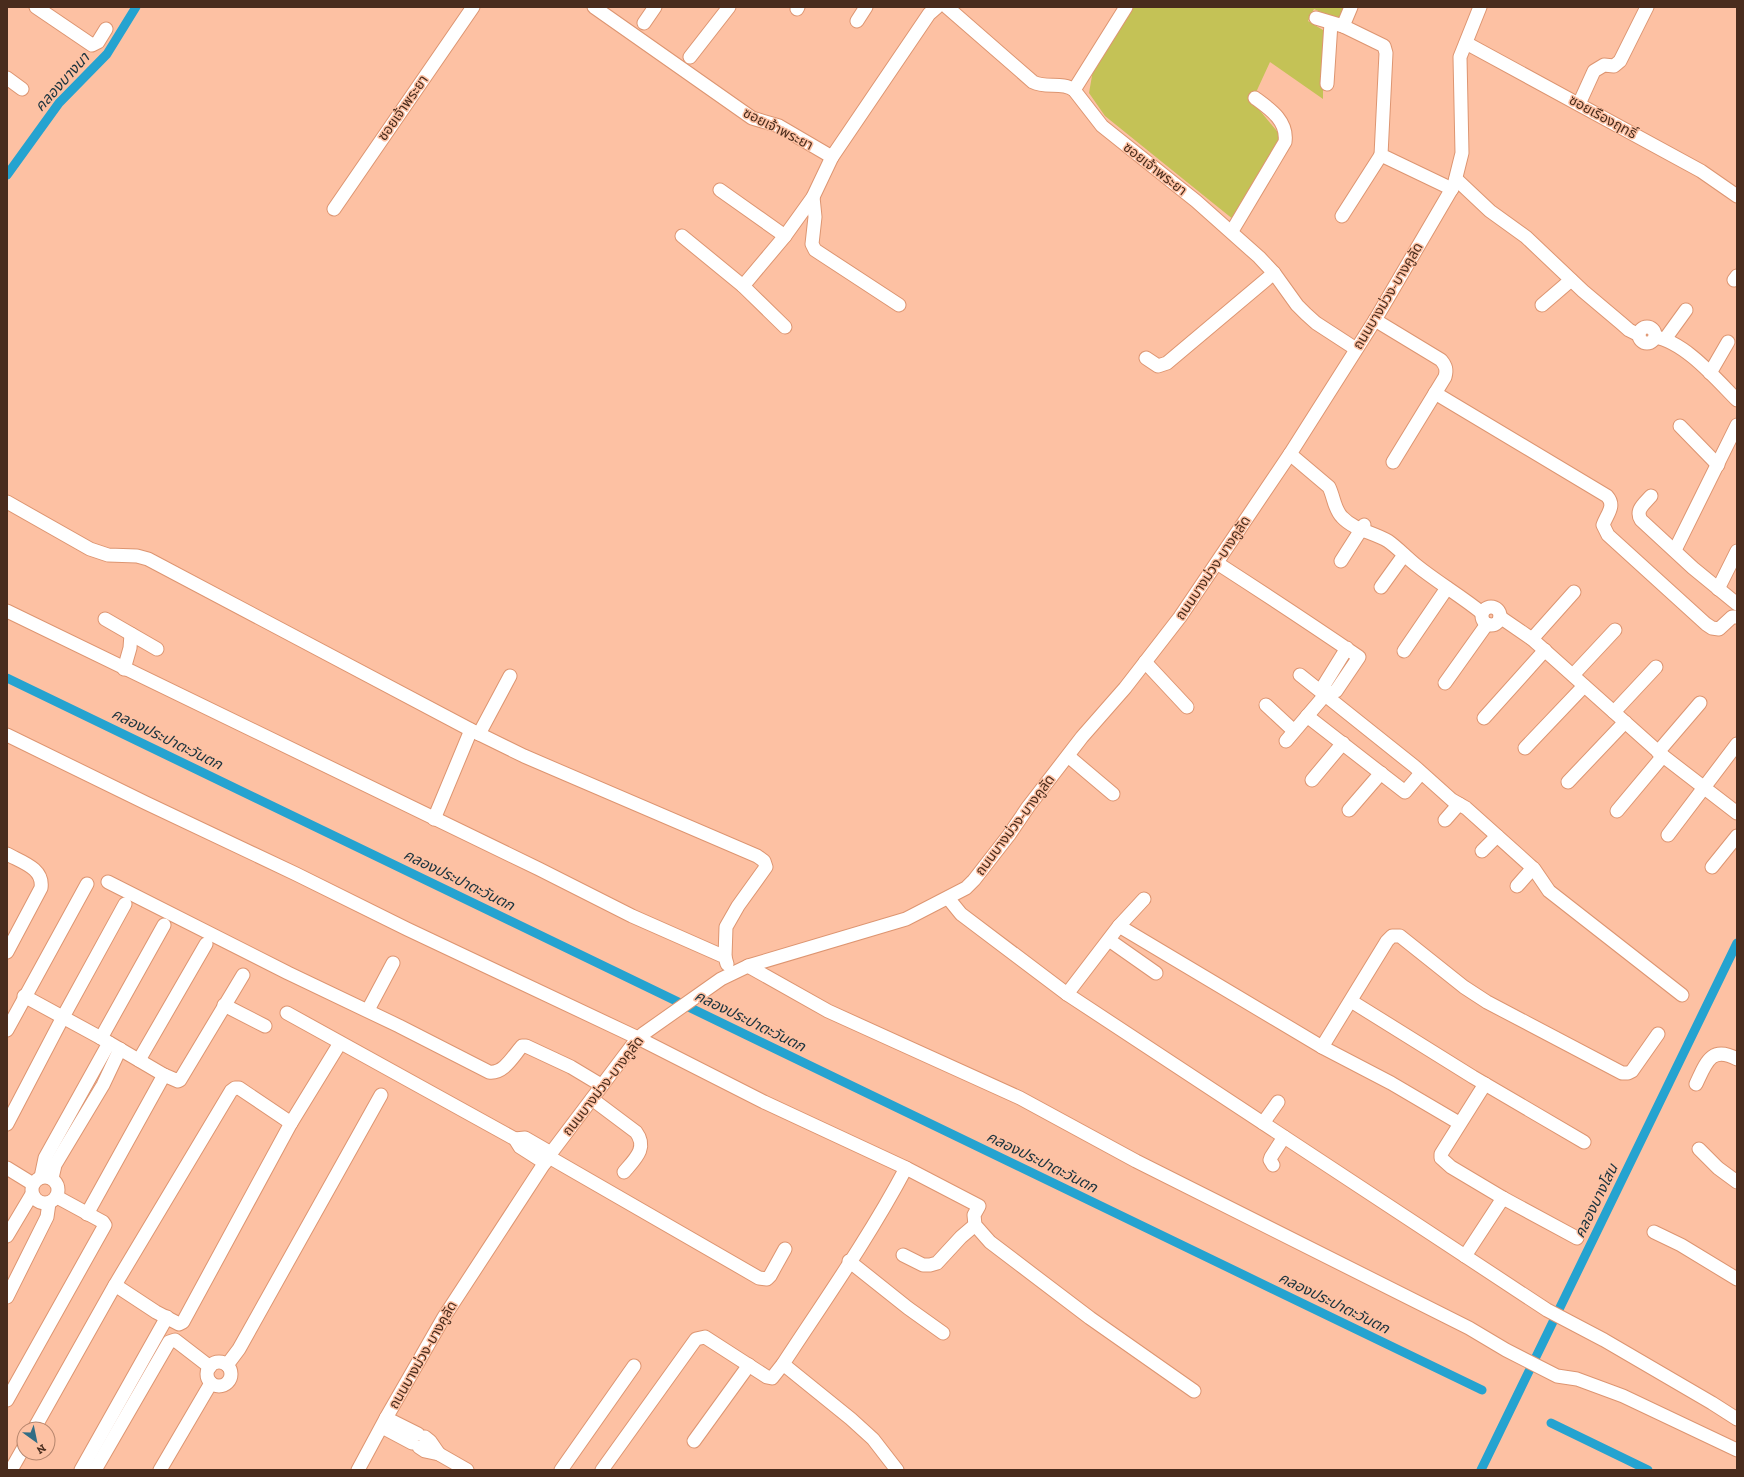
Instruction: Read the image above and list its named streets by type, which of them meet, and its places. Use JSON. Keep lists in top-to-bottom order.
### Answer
{
  "streets": {
    "street": ["ซอยเจ้าพระยา", "ซอยเรืองฤทธิ์", "ถนนบางม่วง-บางคูลัด"]
  },
  "crossings": [
    ["ซอยเจ้าพระยา", "ถนนบางม่วง-บางคูลัด"],
    ["ซอยเรืองฤทธิ์", "ถนนบางม่วง-บางคูลัด"]
  ],
  "water": ["คลองบางนา", "คลองประปาตะวันตก", "คลองบางโสน"],
  "north": "bottom right"
}
